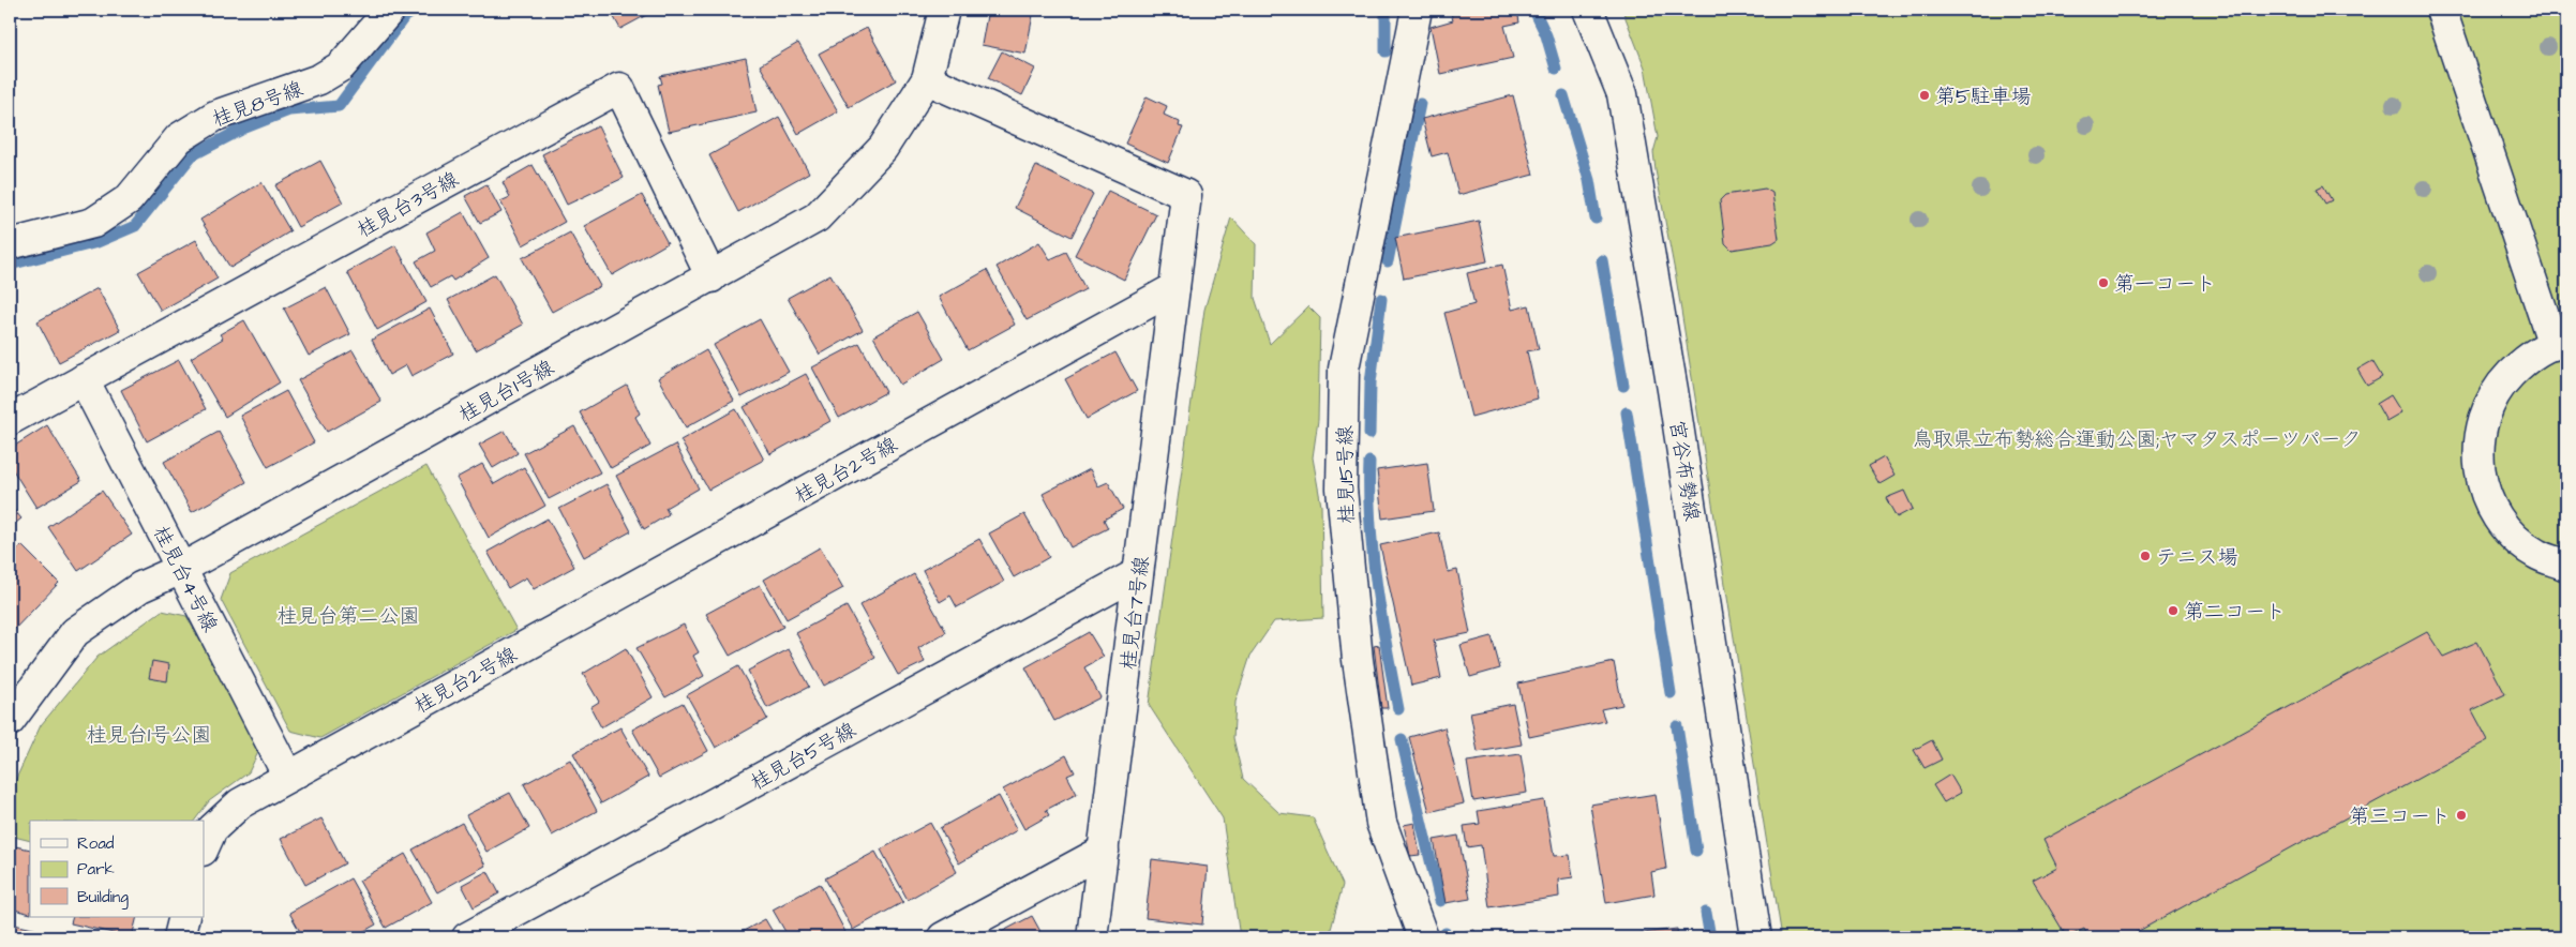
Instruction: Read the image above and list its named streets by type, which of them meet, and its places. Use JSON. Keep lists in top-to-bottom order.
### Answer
{
  "streets": {
    "street": [
      "桂見8号線",
      "桂見台3号線",
      "桂見台1号線",
      "桂見台2号線",
      "宮谷布勢線",
      "桂見15号線",
      "桂見台4号線",
      "桂見台7号線",
      "桂見台5号線"
    ]
  },
  "crossings": [
    ["桂見台3号線", "桂見台1号線"],
    ["桂見台3号線", "桂見台4号線"],
    ["桂見台1号線", "桂見台4号線"],
    ["桂見台2号線", "桂見台4号線"],
    ["桂見台2号線", "桂見台7号線"],
    ["桂見台7号線", "桂見台5号線"]
  ],
  "parks": ["鳥取県立布勢総合運動公園;ヤマタスポーツパーク", "桂見台第二公園", "桂見台1号公園"],
  "places": [
    "第5駐車場",
    "第一コート",
    "テニス場",
    "第二コート",
    "第三コート"
  ],
  "legend": ["Road", "Park", "Building"]
}
